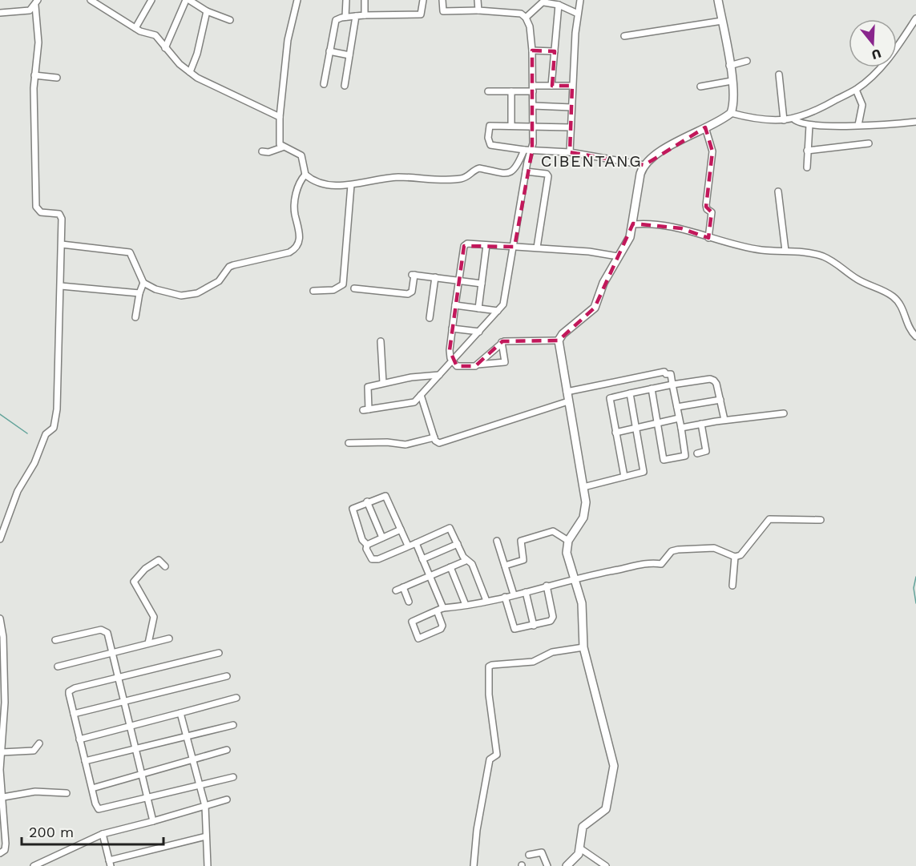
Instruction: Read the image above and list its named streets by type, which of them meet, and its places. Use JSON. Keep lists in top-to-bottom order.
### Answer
{
  "districts": ["CIBENTANG"],
  "scale_bar": "200 m",
  "north": "bottom"
}
